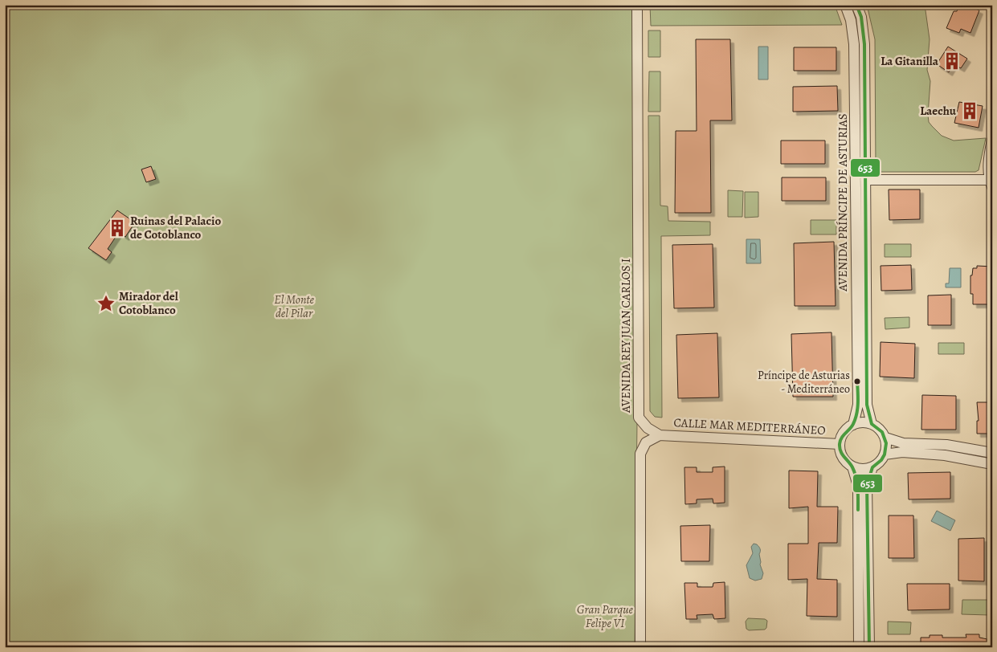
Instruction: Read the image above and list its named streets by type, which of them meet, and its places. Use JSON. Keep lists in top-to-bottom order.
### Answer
{
  "streets": {
    "street": ["AVENIDA PRÍNCIPE DE ASTURIAS", "AVENIDA REY JUAN CARLOS I", "CALLE MAR MEDITERRÁNEO"]
  },
  "crossings": [
    ["AVENIDA PRÍNCIPE DE ASTURIAS", "CALLE MAR MEDITERRÁNEO"],
    ["AVENIDA REY JUAN CARLOS I", "CALLE MAR MEDITERRÁNEO"]
  ],
  "parks": ["El Monte del Pilar", "Gran Parque Felipe VI"],
  "places": {
    "building": ["La Gitanilla", "Laechu", "Ruinas del Palacio de Cotoblanco"],
    "place": ["Mirador del Cotoblanco"],
    "other": ["Príncipe de Asturias - Mediterráneo"]
  },
  "lines": ["transit line 653"]
}
